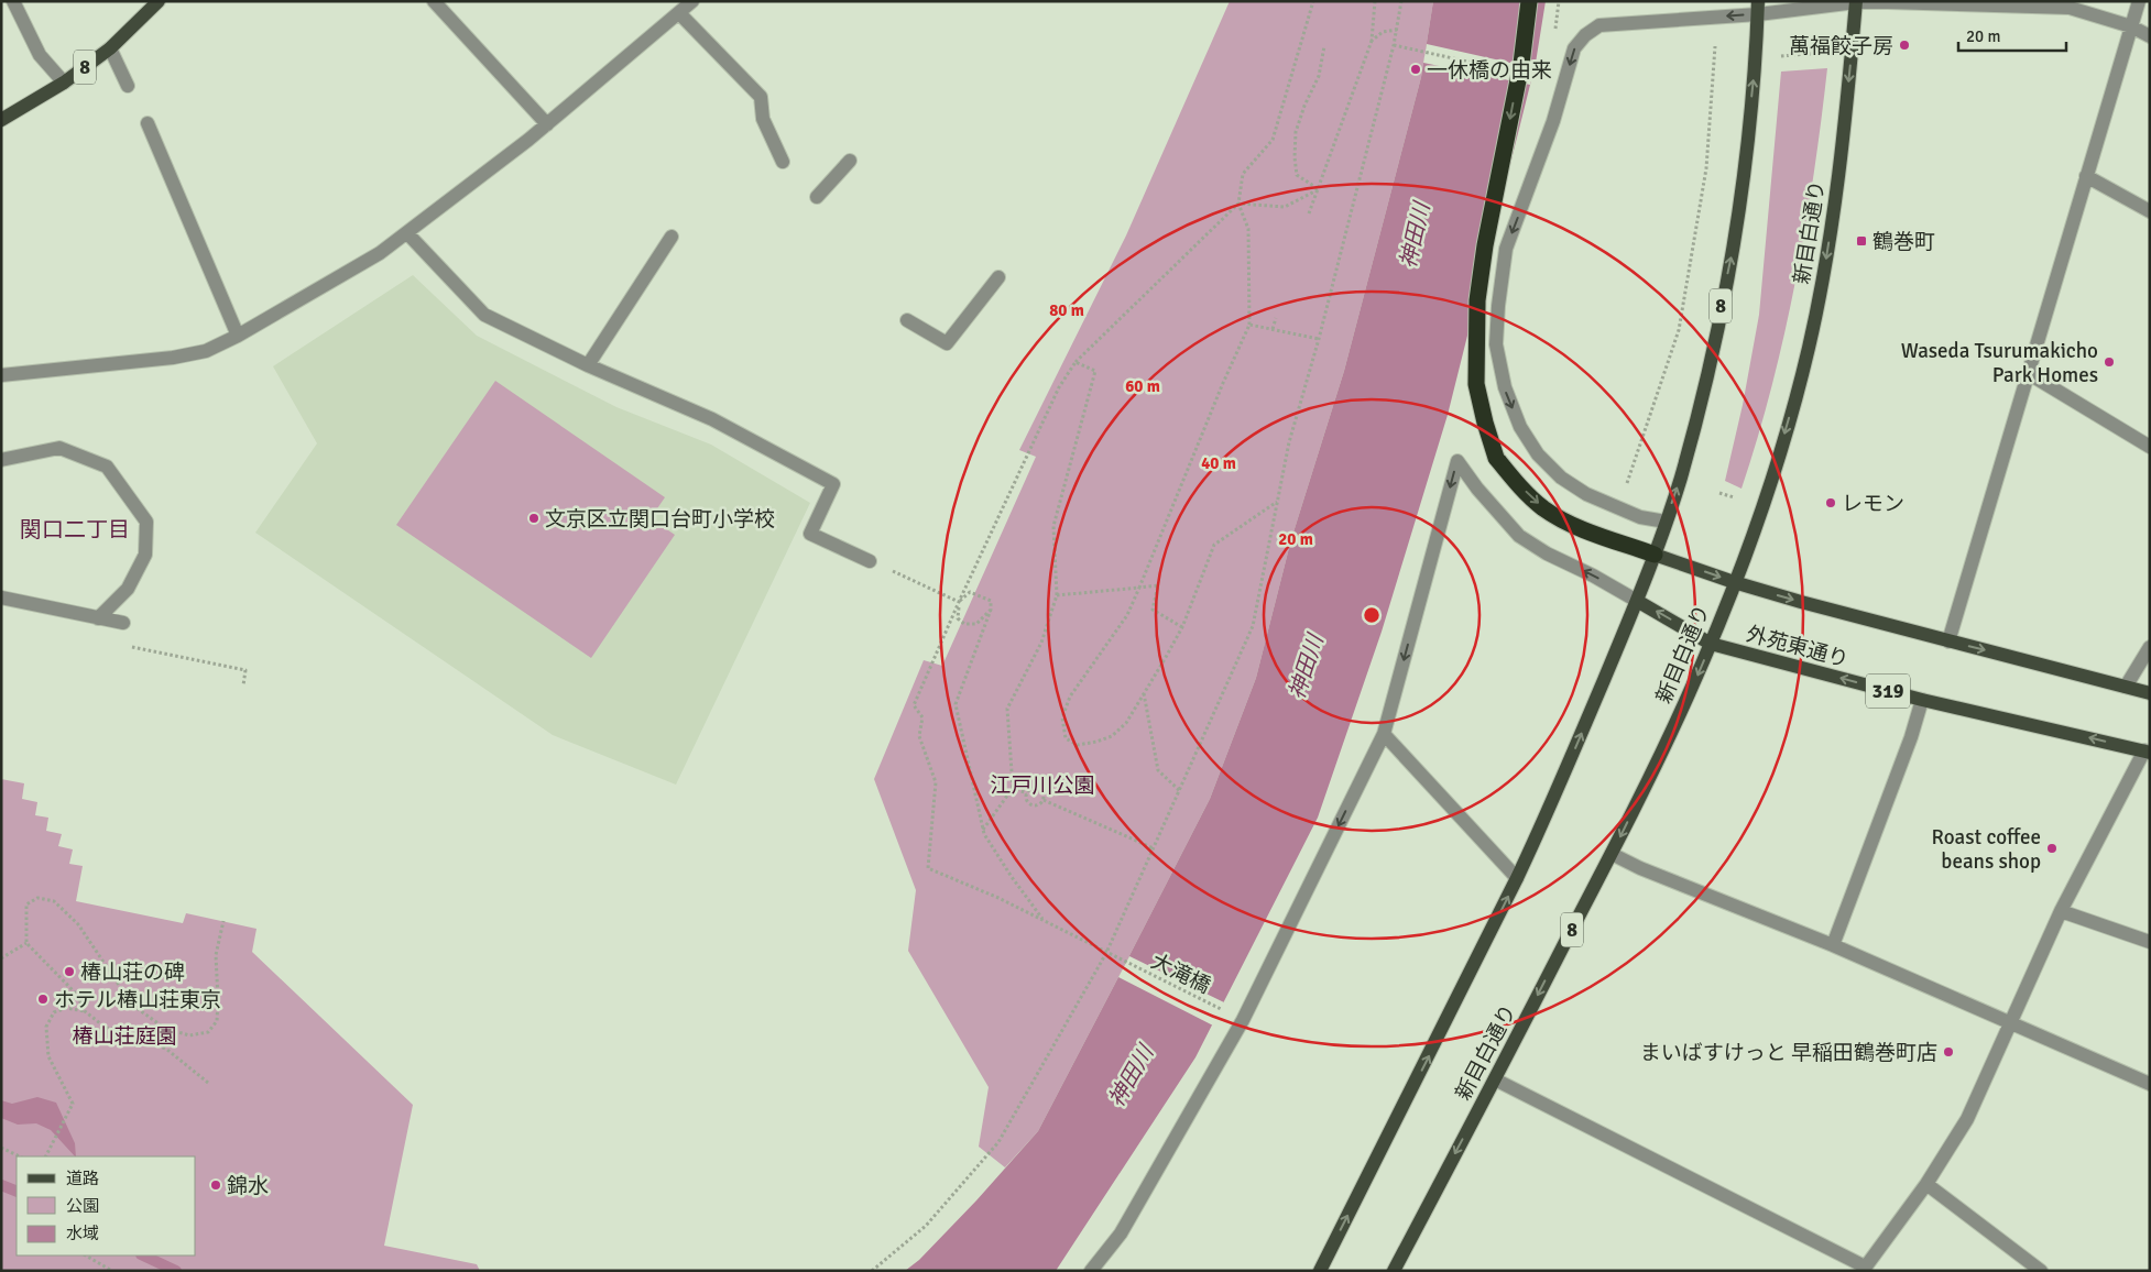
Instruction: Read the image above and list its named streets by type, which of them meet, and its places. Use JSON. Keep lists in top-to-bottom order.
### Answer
{
  "streets": {
    "main road": [
      "8",
      "新目白通り",
      "外苑東通り",
      "319"
    ],
    "path": ["大滝橋"]
  },
  "crossings": [
    ["8", "外苑東通り"],
    ["新目白通り", "外苑東通り"]
  ],
  "districts": ["関口二丁目"],
  "water": ["神田川"],
  "parks": ["江戸川公園", "椿山荘庭園"],
  "places": {
    "other": [
      "萬福餃子房",
      "一休橋の由来",
      "Waseda Tsurumakicho Park Homes",
      "レモン",
      "文京区立関口台町小学校",
      "Roast coffee beans shop",
      "椿山荘の碑",
      "ホテル椿山荘東京",
      "まいばすけっと 早稲田鶴巻町店",
      "錦水"
    ],
    "transit": ["鶴巻町"]
  },
  "legend": ["道路", "公園", "水域"],
  "scale_bar": "20 m",
  "rings": [
    "80 m",
    "60 m",
    "40 m",
    "20 m"
  ]
}
